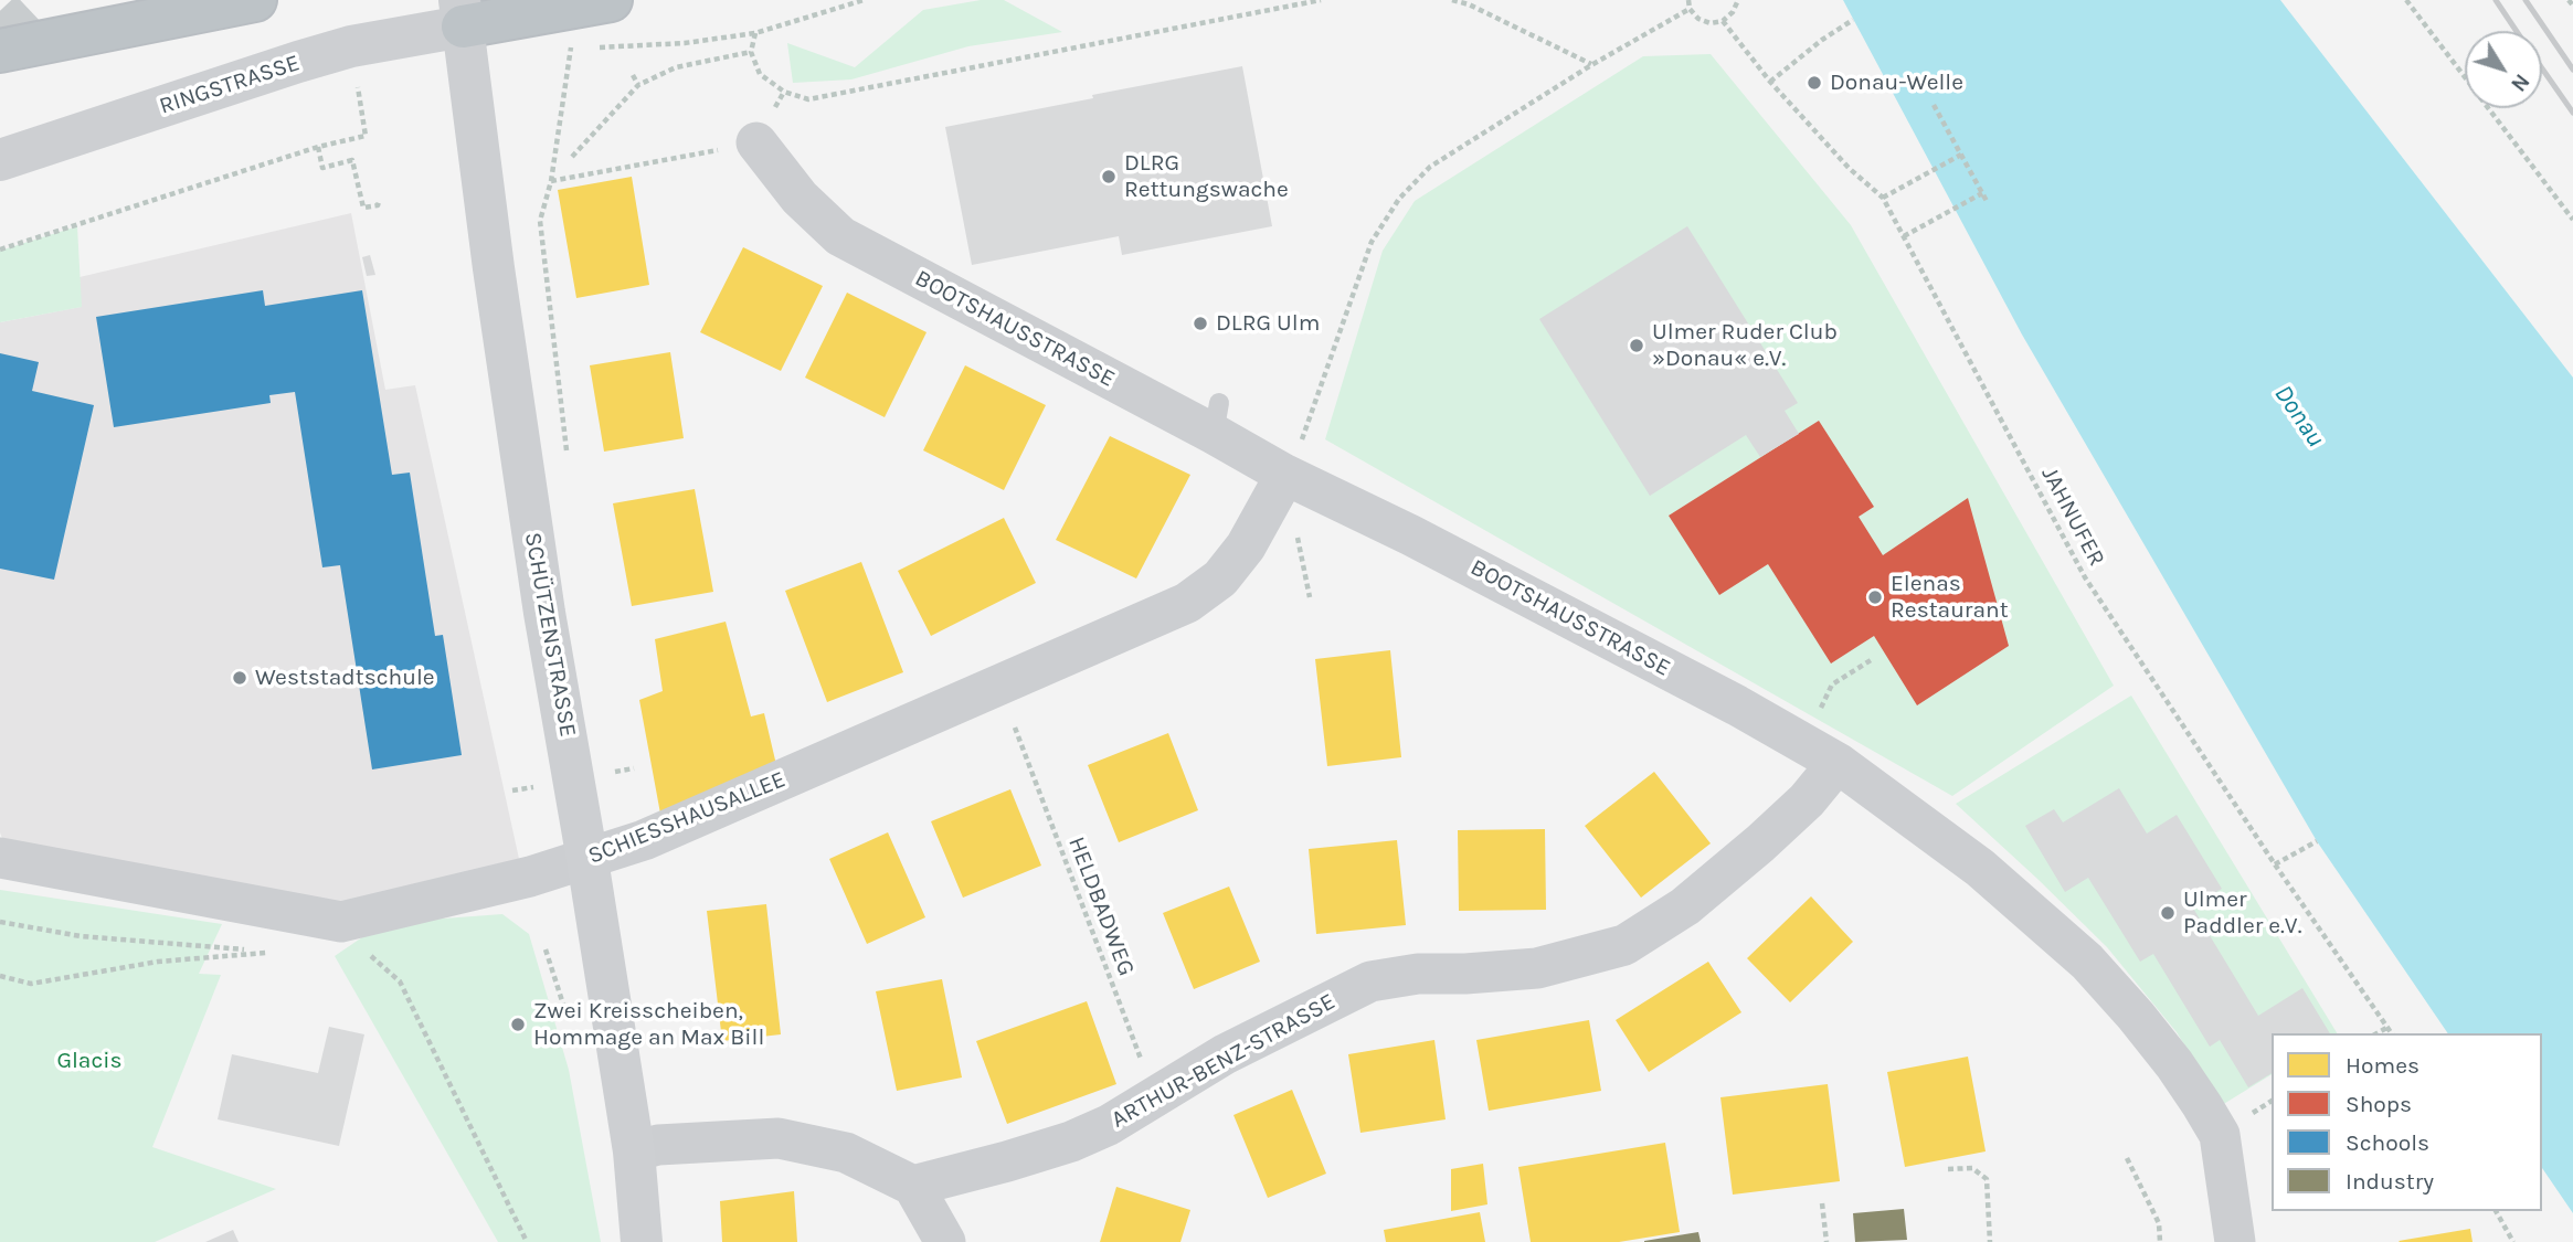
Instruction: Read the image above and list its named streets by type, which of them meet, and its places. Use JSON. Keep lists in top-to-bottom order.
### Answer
{
  "streets": {
    "street": [
      "RINGSTRASSE",
      "BOOTSHAUSSTRASSE",
      "SCHÜTZENSTRASSE",
      "SCHIESSHAUSALLEE",
      "ARTHUR-BENZ-STRASSE"
    ],
    "path": ["JAHNUFER", "HELDBADWEG"]
  },
  "crossings": [
    ["RINGSTRASSE", "SCHÜTZENSTRASSE"],
    ["BOOTSHAUSSTRASSE", "SCHIESSHAUSALLEE"],
    ["BOOTSHAUSSTRASSE", "ARTHUR-BENZ-STRASSE"],
    ["SCHÜTZENSTRASSE", "SCHIESSHAUSALLEE"],
    ["HELDBADWEG", "ARTHUR-BENZ-STRASSE"]
  ],
  "water": ["Donau"],
  "parks": ["Glacis"],
  "places": [
    "Donau-Welle",
    "DLRG Rettungswache",
    "DLRG Ulm",
    "Ulmer Ruder Club »Donau« e.V.",
    "Elenas Restaurant",
    "Weststadtschule",
    "Ulmer Paddler e.V.",
    "Zwei Kreisscheiben, Hommage an Max Bill"
  ],
  "legend": [
    "Homes",
    "Shops",
    "Schools",
    "Industry"
  ],
  "north": "bottom right"
}
